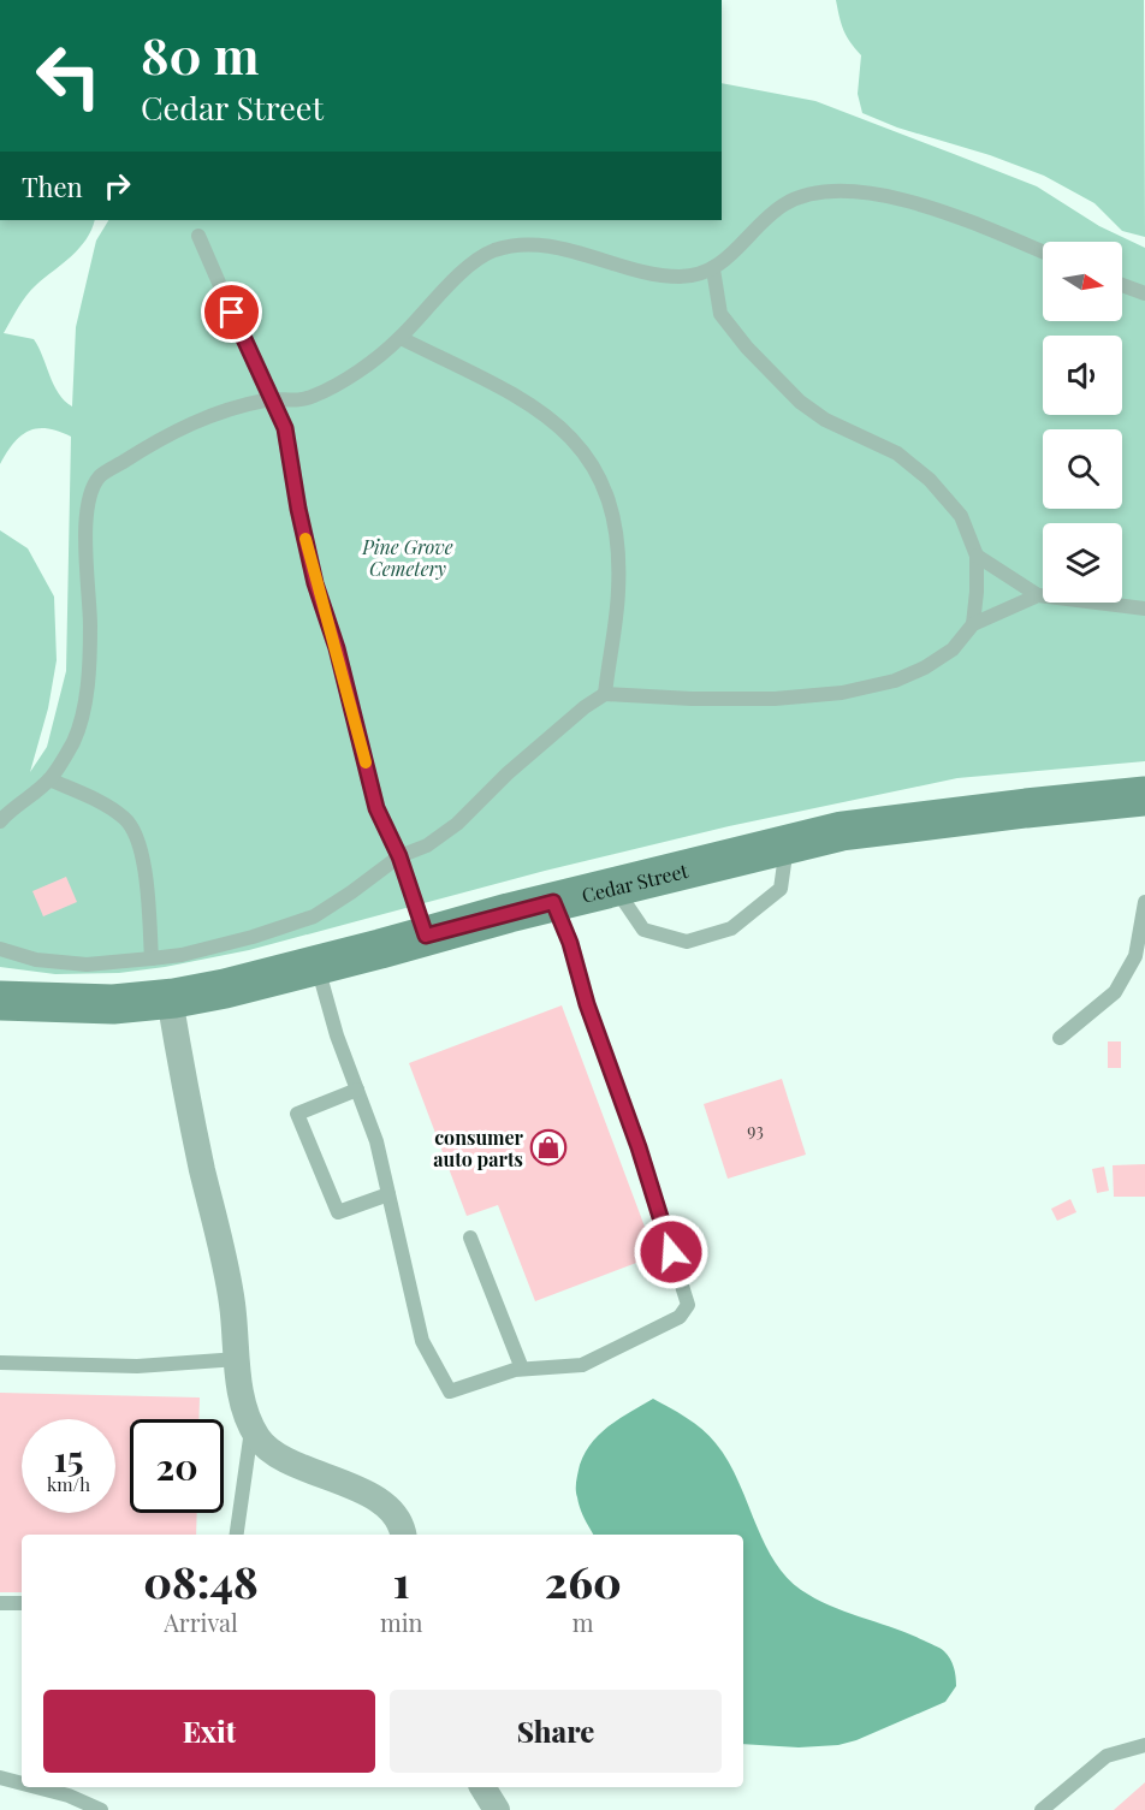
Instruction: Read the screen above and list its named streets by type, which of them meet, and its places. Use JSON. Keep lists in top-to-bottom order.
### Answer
{
  "streets": {
    "main road": ["Cedar Street"]
  },
  "parks": ["Pine Grove Cemetery"],
  "places": {
    "shop": ["consumer auto parts"]
  },
  "house_numbers": ["93"],
  "north": "right",
  "page": {
    "turn": ["80 m", "Cedar Street"],
    "then": "Then",
    "speed": "15 km/h",
    "limit": "20",
    "eta": [
      "08:48",
      "Arrival",
      "1",
      "min",
      "260",
      "m"
    ],
    "buttons": ["Exit", "Share"]
  }
}
